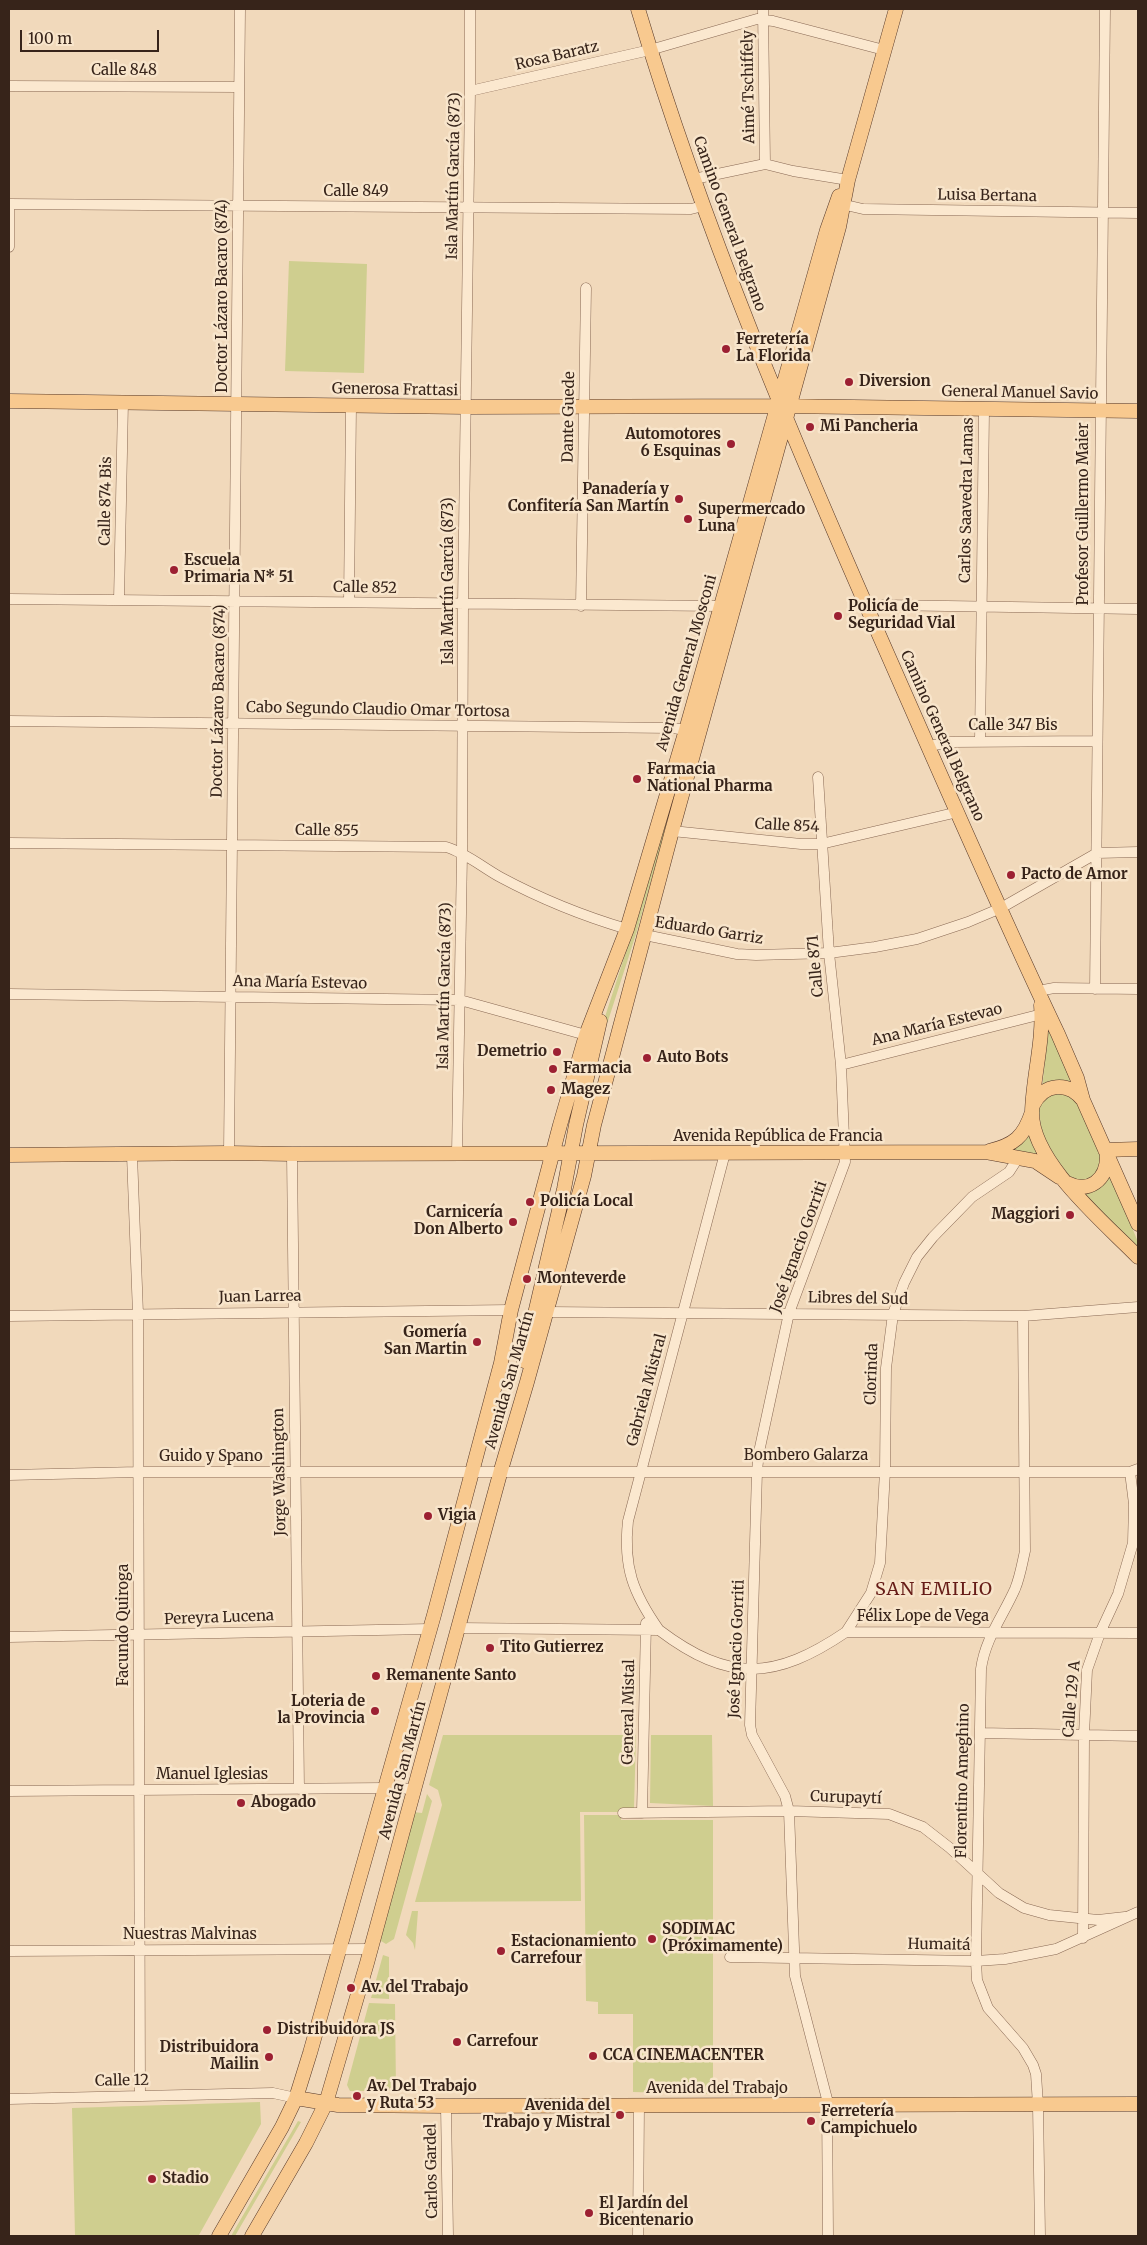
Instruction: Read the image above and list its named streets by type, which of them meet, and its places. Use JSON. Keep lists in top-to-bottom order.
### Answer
{
  "streets": {
    "main road": [
      "Camino General Belgrano",
      "Generosa Frattasi",
      "General Manuel Savio",
      "Avenida General Mosconi",
      "Avenida República de Francia",
      "Avenida San Martín",
      "Avenida del Trabajo"
    ],
    "street": [
      "Rosa Baratz",
      "Calle 848",
      "Aimé Tschiffely",
      "Isla Martín García (873)",
      "Calle 849",
      "Luisa Bertana",
      "Doctor Lázaro Bacaro (874)",
      "Dante Guede",
      "Carlos Saavedra Lamas",
      "Calle 874 Bis",
      "Profesor Guillermo Maier",
      "Calle 852",
      "Cabo Segundo Claudio Omar Tortosa",
      "Calle 347 Bis",
      "Calle 854",
      "Calle 855",
      "Eduardo Garriz",
      "Calle 871",
      "Ana María Estevao",
      "José Ignacio Gorriti",
      "Juan Larrea",
      "Libres del Sud",
      "Clorinda",
      "Gabriela Mistral",
      "Bombero Galarza",
      "Guido y Spano",
      "Jorge Washington",
      "Félix Lope de Vega",
      "Pereyra Lucena",
      "Facundo Quiroga",
      "Calle 129 A",
      "General Mistal",
      "Manuel Iglesias",
      "Florentino Ameghino",
      "Curupaytí",
      "Nuestras Malvinas",
      "Humaitá",
      "Calle 12",
      "Carlos Gardel"
    ]
  },
  "crossings": [
    ["Rosa Baratz", "Aimé Tschiffely"],
    ["Rosa Baratz", "Isla Martín García (873)"],
    ["Rosa Baratz", "Camino General Belgrano"],
    ["Calle 848", "Doctor Lázaro Bacaro (874)"],
    ["Isla Martín García (873)", "Calle 849"],
    ["Isla Martín García (873)", "Generosa Frattasi"],
    ["Isla Martín García (873)", "Calle 852"],
    ["Isla Martín García (873)", "Cabo Segundo Claudio Omar Tortosa"],
    ["Isla Martín García (873)", "Calle 855"],
    ["Isla Martín García (873)", "Ana María Estevao"],
    ["Isla Martín García (873)", "Avenida República de Francia"],
    ["Calle 849", "Camino General Belgrano"],
    ["Calle 849", "Doctor Lázaro Bacaro (874)"],
    ["Luisa Bertana", "Profesor Guillermo Maier"],
    ["Luisa Bertana", "Avenida General Mosconi"],
    ["Camino General Belgrano", "Generosa Frattasi"],
    ["Camino General Belgrano", "General Manuel Savio"],
    ["Camino General Belgrano", "Avenida General Mosconi"],
    ["Camino General Belgrano", "Calle 347 Bis"],
    ["Camino General Belgrano", "Calle 854"],
    ["Camino General Belgrano", "Eduardo Garriz"],
    ["Camino General Belgrano", "Ana María Estevao"],
    ["Camino General Belgrano", "Avenida República de Francia"],
    ["Doctor Lázaro Bacaro (874)", "Generosa Frattasi"],
    ["Doctor Lázaro Bacaro (874)", "Calle 852"],
    ["Doctor Lázaro Bacaro (874)", "Cabo Segundo Claudio Omar Tortosa"],
    ["Doctor Lázaro Bacaro (874)", "Calle 855"],
    ["Doctor Lázaro Bacaro (874)", "Ana María Estevao"],
    ["Doctor Lázaro Bacaro (874)", "Avenida República de Francia"],
    ["Generosa Frattasi", "General Manuel Savio"],
    ["Generosa Frattasi", "Dante Guede"],
    ["Generosa Frattasi", "Calle 874 Bis"],
    ["Generosa Frattasi", "Avenida General Mosconi"],
    ["General Manuel Savio", "Carlos Saavedra Lamas"],
    ["General Manuel Savio", "Profesor Guillermo Maier"],
    ["General Manuel Savio", "Avenida General Mosconi"],
    ["Dante Guede", "Calle 852"],
    ["Carlos Saavedra Lamas", "Calle 347 Bis"],
    ["Calle 874 Bis", "Calle 852"],
    ["Profesor Guillermo Maier", "Calle 347 Bis"],
    ["Profesor Guillermo Maier", "Eduardo Garriz"],
    ["Calle 852", "Avenida General Mosconi"],
    ["Avenida General Mosconi", "Cabo Segundo Claudio Omar Tortosa"],
    ["Avenida General Mosconi", "Calle 854"],
    ["Avenida General Mosconi", "Calle 855"],
    ["Avenida General Mosconi", "Eduardo Garriz"],
    ["Avenida General Mosconi", "Ana María Estevao"],
    ["Avenida General Mosconi", "Avenida República de Francia"],
    ["Avenida General Mosconi", "Avenida San Martín"],
    ["Calle 854", "Calle 871"],
    ["Eduardo Garriz", "Calle 871"],
    ["Calle 871", "Ana María Estevao"],
    ["Calle 871", "Avenida República de Francia"],
    ["Calle 871", "José Ignacio Gorriti"],
    ["Avenida República de Francia", "José Ignacio Gorriti"],
    ["Avenida República de Francia", "Clorinda"],
    ["Avenida República de Francia", "Avenida San Martín"],
    ["Avenida República de Francia", "Gabriela Mistral"],
    ["Avenida República de Francia", "Jorge Washington"],
    ["Avenida República de Francia", "Facundo Quiroga"],
    ["José Ignacio Gorriti", "Libres del Sud"],
    ["José Ignacio Gorriti", "Bombero Galarza"],
    ["José Ignacio Gorriti", "Félix Lope de Vega"],
    ["José Ignacio Gorriti", "Curupaytí"],
    ["José Ignacio Gorriti", "Humaitá"],
    ["José Ignacio Gorriti", "Avenida del Trabajo"],
    ["Juan Larrea", "Avenida San Martín"],
    ["Juan Larrea", "Jorge Washington"],
    ["Juan Larrea", "Facundo Quiroga"],
    ["Libres del Sud", "Clorinda"],
    ["Libres del Sud", "Avenida San Martín"],
    ["Libres del Sud", "Gabriela Mistral"],
    ["Libres del Sud", "Florentino Ameghino"],
    ["Clorinda", "Bombero Galarza"],
    ["Clorinda", "Félix Lope de Vega"],
    ["Avenida San Martín", "Bombero Galarza"],
    ["Avenida San Martín", "Guido y Spano"],
    ["Avenida San Martín", "Pereyra Lucena"],
    ["Avenida San Martín", "Manuel Iglesias"],
    ["Avenida San Martín", "Nuestras Malvinas"],
    ["Avenida San Martín", "Calle 12"],
    ["Avenida San Martín", "Avenida del Trabajo"],
    ["Gabriela Mistral", "Bombero Galarza"],
    ["Gabriela Mistral", "Félix Lope de Vega"],
    ["Gabriela Mistral", "General Mistal"],
    ["Bombero Galarza", "Guido y Spano"],
    ["Bombero Galarza", "Calle 129 A"],
    ["Bombero Galarza", "Florentino Ameghino"],
    ["Guido y Spano", "Jorge Washington"],
    ["Guido y Spano", "Facundo Quiroga"],
    ["Jorge Washington", "Pereyra Lucena"],
    ["Jorge Washington", "Manuel Iglesias"],
    ["Félix Lope de Vega", "Calle 129 A"],
    ["Félix Lope de Vega", "Florentino Ameghino"],
    ["Pereyra Lucena", "Facundo Quiroga"],
    ["Facundo Quiroga", "Manuel Iglesias"],
    ["Facundo Quiroga", "Nuestras Malvinas"],
    ["Facundo Quiroga", "Calle 12"],
    ["Calle 129 A", "Curupaytí"],
    ["Calle 129 A", "Humaitá"],
    ["General Mistal", "Curupaytí"],
    ["Florentino Ameghino", "Curupaytí"],
    ["Florentino Ameghino", "Humaitá"],
    ["Florentino Ameghino", "Avenida del Trabajo"],
    ["Curupaytí", "Humaitá"],
    ["Calle 12", "Avenida del Trabajo"],
    ["Avenida del Trabajo", "Carlos Gardel"]
  ],
  "districts": ["SAN EMILIO"],
  "places": [
    "Ferretería La Florida",
    "Diversion",
    "Mi Pancheria",
    "Automotores 6 Esquinas",
    "Panadería y Confitería San Martín",
    "Supermercado Luna",
    "Escuela Primaria N* 51",
    "Policía de Seguridad Vial",
    "Farmacia National Pharma",
    "Pacto de Amor",
    "Demetrio",
    "Auto Bots",
    "Farmacia",
    "Magez",
    "Policía Local",
    "Maggiori",
    "Carnicería Don Alberto",
    "Monteverde",
    "Gomería San Martin",
    "Vigia",
    "Tito Gutierrez",
    "Remanente Santo",
    "Loteria de la Provincia",
    "Abogado",
    "SODIMAC (Próximamente)",
    "Estacionamiento Carrefour",
    "Av. del Trabajo",
    "Distribuidora JS",
    "Carrefour",
    "CCA CINEMACENTER",
    "Distribuidora Mailin",
    "Av. Del Trabajo y Ruta 53",
    "Avenida del Trabajo y Mistral",
    "Ferretería Campichuelo",
    "Stadio",
    "El Jardín del Bicentenario"
  ],
  "scale_bar": "100 m"
}
